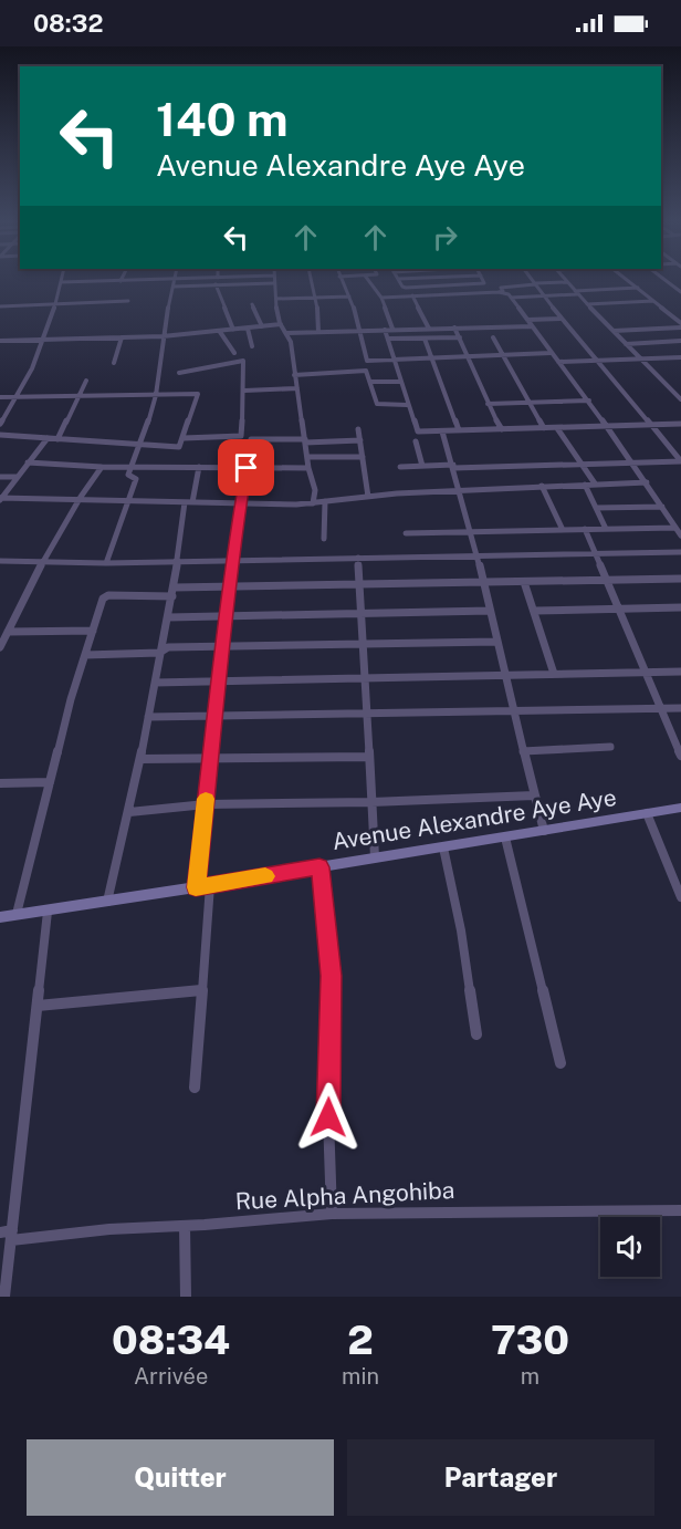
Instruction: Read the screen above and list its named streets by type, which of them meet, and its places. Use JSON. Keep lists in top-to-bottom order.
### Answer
{
  "streets": {
    "street": ["Avenue Alexandre Aye Aye", "Rue Alpha Angohiba"]
  },
  "page": {
    "status": "08:32",
    "turn": ["140 m", "Avenue Alexandre Aye Aye"],
    "eta": [
      "08:34",
      "Arrivée",
      "2",
      "min",
      "730",
      "m"
    ],
    "buttons": ["Quitter", "Partager"]
  }
}
